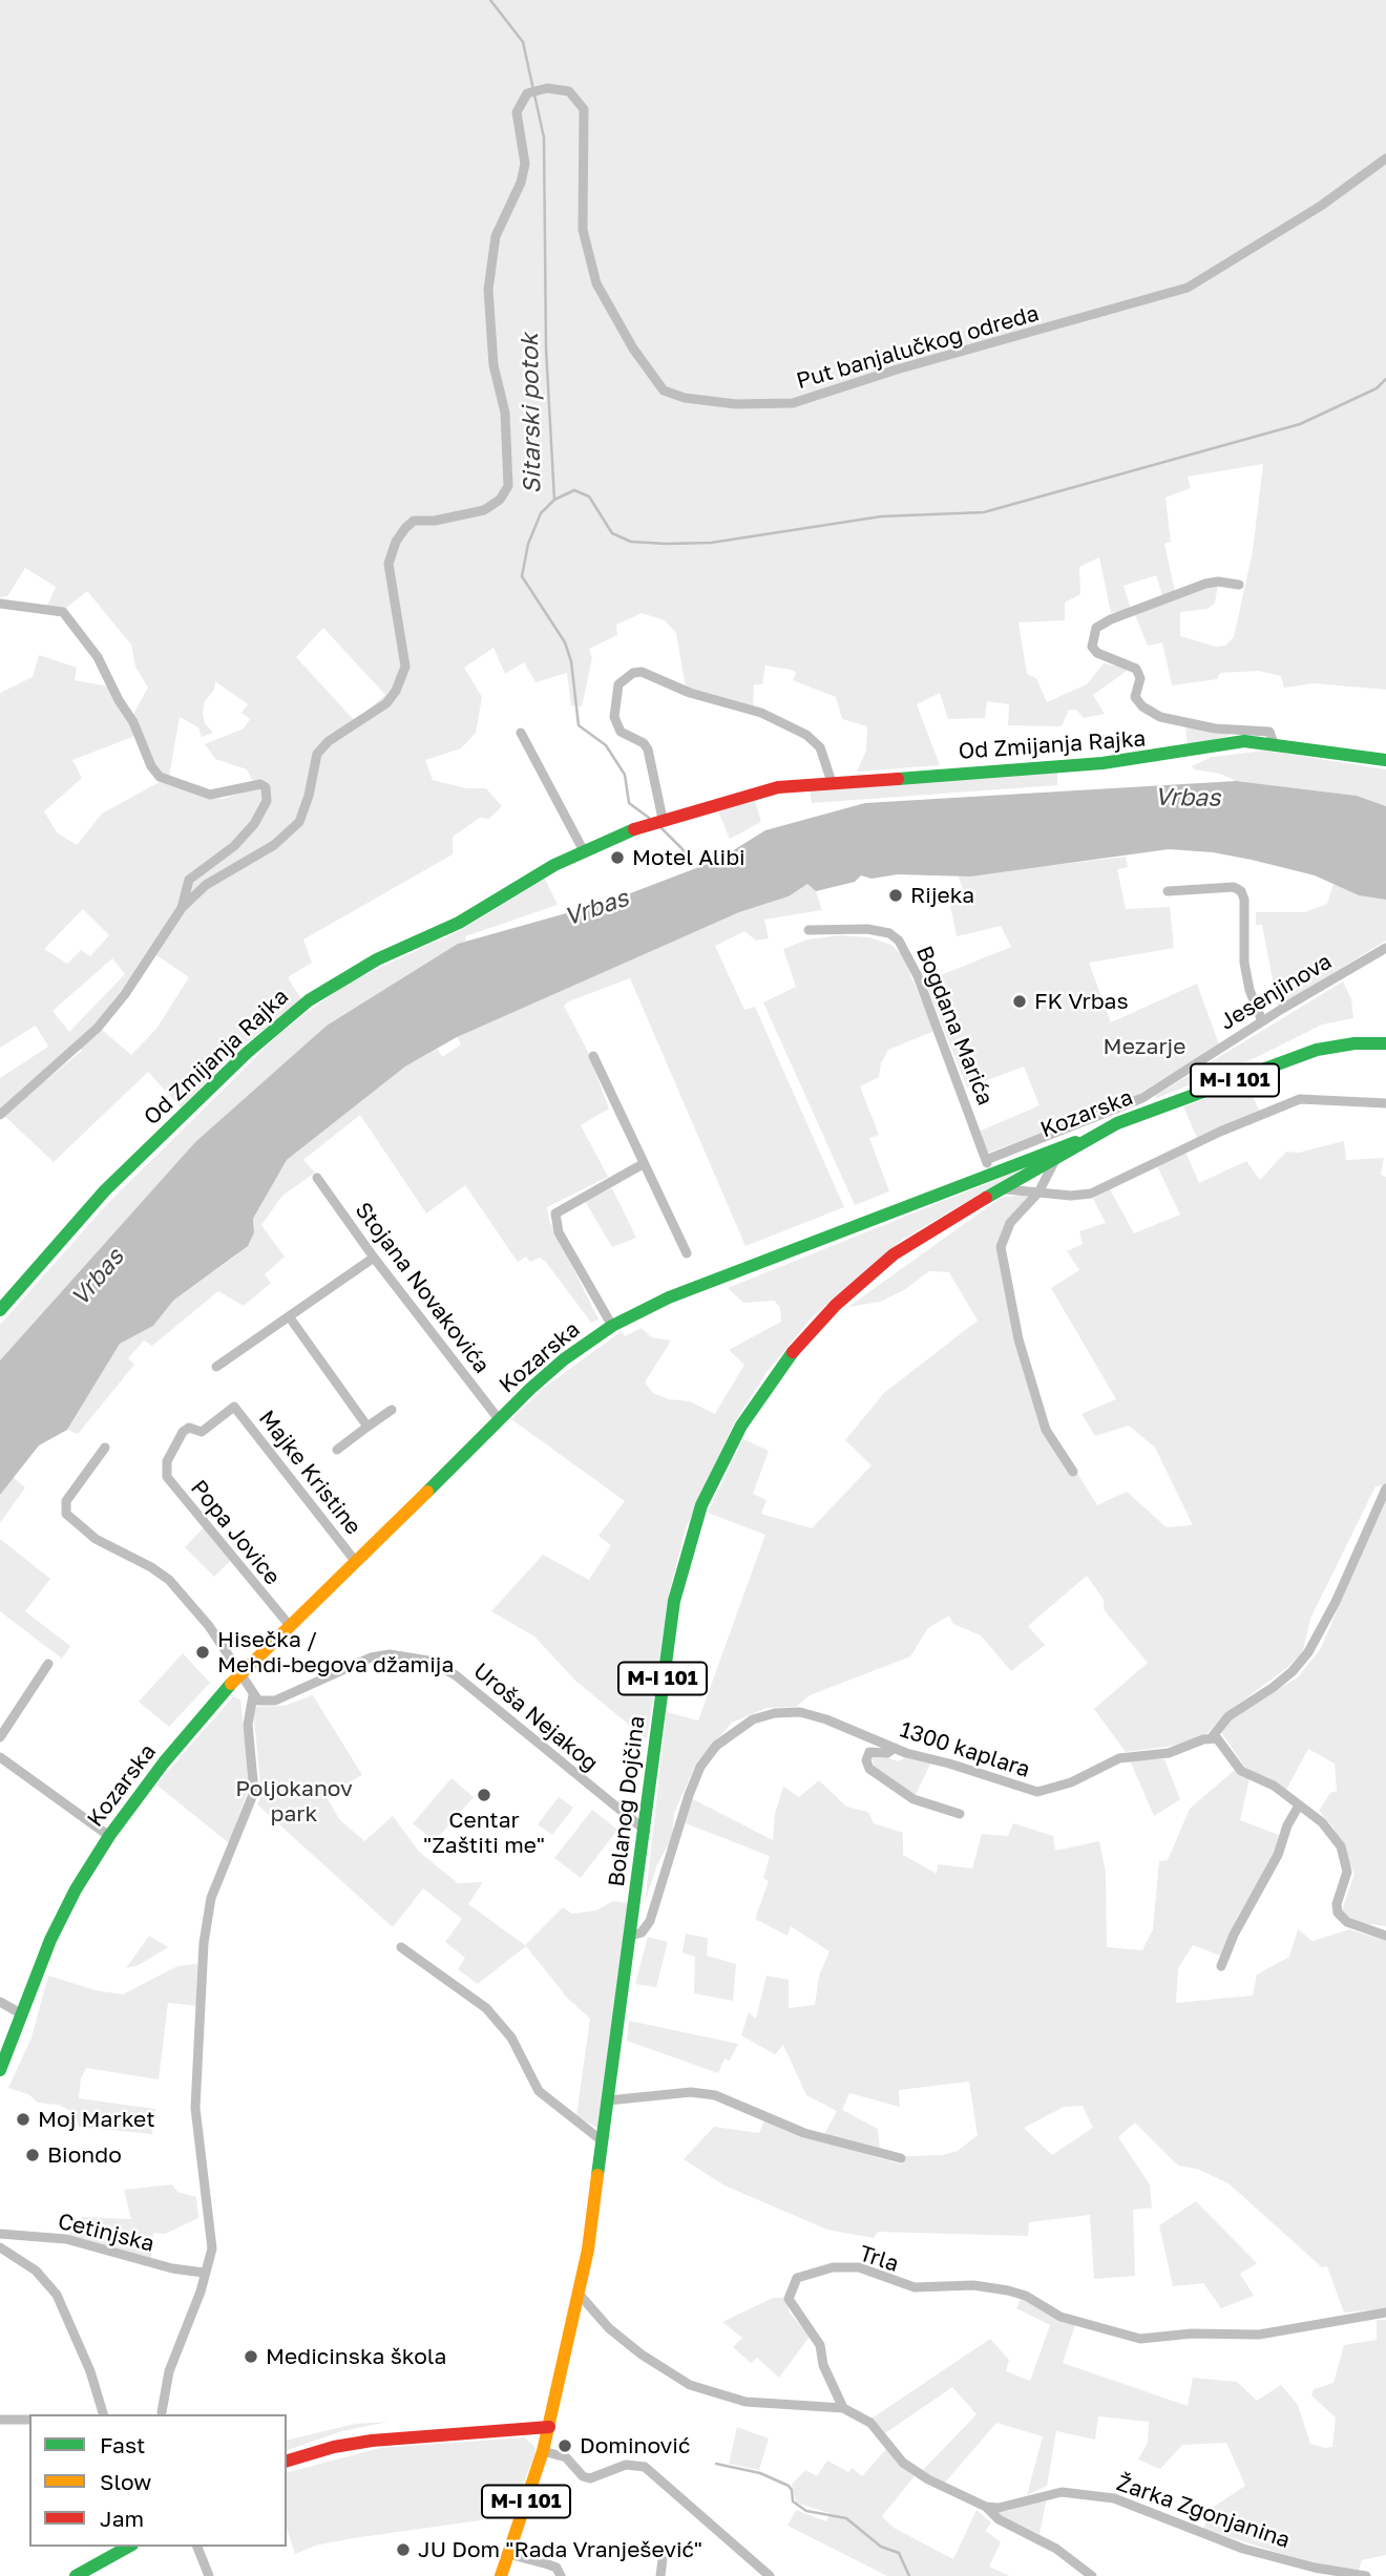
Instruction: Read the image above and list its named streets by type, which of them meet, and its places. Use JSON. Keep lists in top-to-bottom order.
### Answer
{
  "streets": {
    "main road": [
      "Od Zmijanja Rajka",
      "M-I 101",
      "Kozarska",
      "Bolanog Dojčina"
    ],
    "street": [
      "Put banjalučkog odreda",
      "Jesenjinova",
      "Bogdana Marića",
      "Stojana Novakovića",
      "Majke Kristine",
      "Popa Jovice",
      "Uroša Nejakog",
      "1300 kaplara",
      "Cetinjska",
      "Trla",
      "Žarka Zgonjanina"
    ]
  },
  "crossings": [
    ["Jesenjinova", "Bogdana Marića"],
    ["Jesenjinova", "Kozarska"],
    ["Bogdana Marića", "Kozarska"],
    ["M-I 101", "Bolanog Dojčina"],
    ["Kozarska", "Stojana Novakovića"],
    ["Kozarska", "Majke Kristine"],
    ["Kozarska", "Popa Jovice"],
    ["Kozarska", "Bolanog Dojčina"],
    ["Majke Kristine", "Popa Jovice"],
    ["Uroša Nejakog", "Bolanog Dojčina"],
    ["1300 kaplara", "Bolanog Dojčina"]
  ],
  "water": ["Sitarski potok", "Vrbas"],
  "parks": ["Mezarje", "Poljokanov park"],
  "places": [
    "Motel Alibi",
    "Rijeka",
    "FK Vrbas",
    "Hisečka / Mehdi-begova džamija",
    "Centar \"Zaštiti me\"",
    "Moj Market",
    "Biondo",
    "Medicinska škola",
    "Dominović",
    "JU Dom \"Rada Vranješević\""
  ],
  "legend": ["Fast", "Slow", "Jam"]
}
